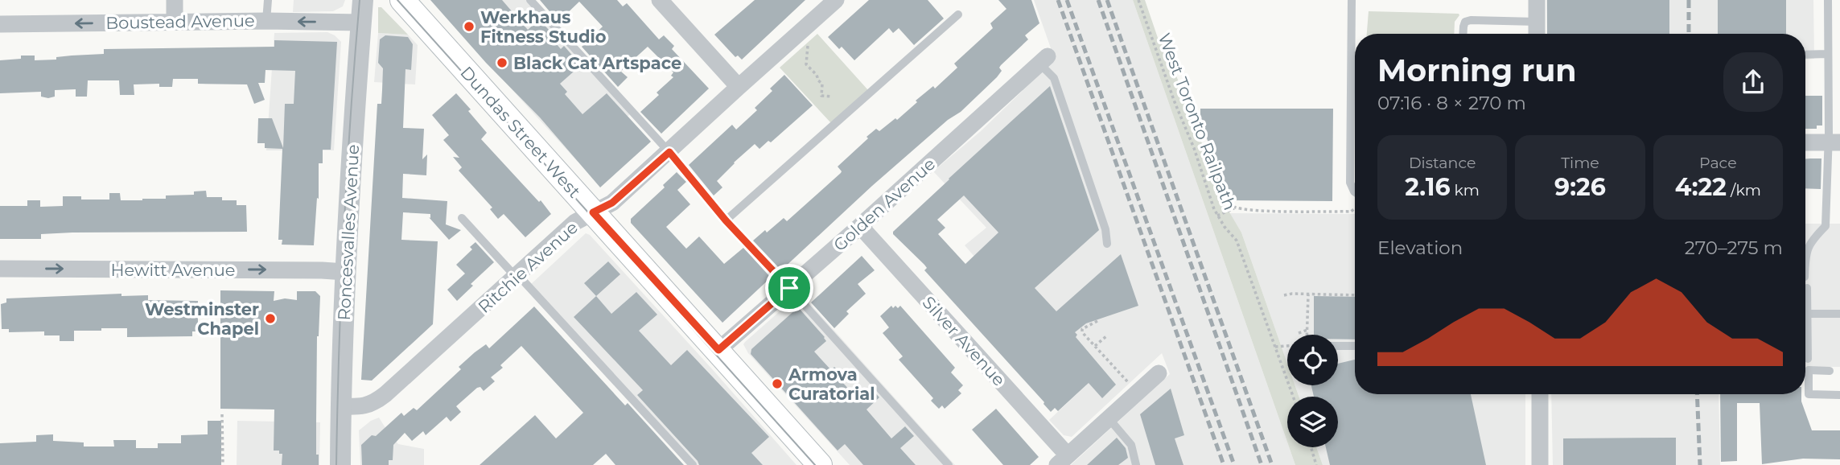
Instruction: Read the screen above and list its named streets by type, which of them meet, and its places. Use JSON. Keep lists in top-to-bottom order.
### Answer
{
  "streets": {
    "main road": ["Dundas Street West"],
    "street": [
      "Boustead Avenue",
      "Golden Avenue",
      "Roncesvalles Avenue",
      "Ritchie Avenue",
      "Hewitt Avenue",
      "Silver Avenue"
    ],
    "path": ["West Toronto Railpath"]
  },
  "crossings": [
    ["Boustead Avenue", "Roncesvalles Avenue"],
    ["Dundas Street West", "Golden Avenue"],
    ["Dundas Street West", "Ritchie Avenue"],
    ["Golden Avenue", "Silver Avenue"],
    ["Roncesvalles Avenue", "Ritchie Avenue"],
    ["Roncesvalles Avenue", "Hewitt Avenue"]
  ],
  "one_way": ["Boustead Avenue", "Hewitt Avenue"],
  "places": [
    "Werkhaus Fitness Studio",
    "Black Cat Artspace",
    "Westminster Chapel",
    "Armova Curatorial"
  ],
  "page": {
    "heading": ["Morning run", "07:16 · 8 × 270 m"],
    "stats": [
      ["Distance", "2.16 km"],
      ["Time", "9:26"],
      ["Pace", "4:22 /km"]
    ],
    "chart": ["Elevation", "270–275 m"]
  }
}
